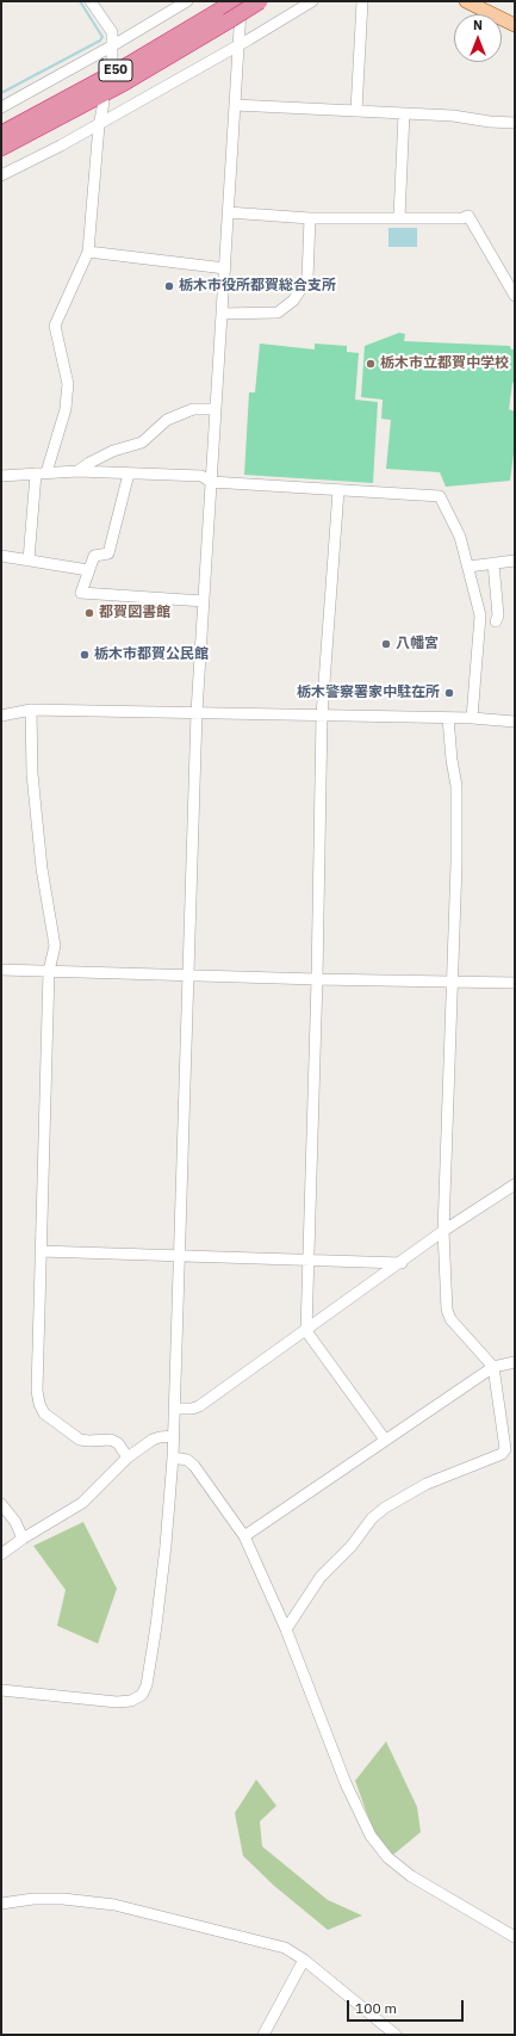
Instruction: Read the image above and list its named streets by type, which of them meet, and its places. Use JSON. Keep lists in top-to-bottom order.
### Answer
{
  "streets": {
    "highway": ["E50"]
  },
  "places": [
    "栃木市役所都賀総合支所",
    "栃木市立都賀中学校",
    "都賀図書館",
    "八幡宮",
    "栃木市都賀公民館",
    "栃木警察署家中駐在所"
  ],
  "scale_bar": "100 m",
  "north": "top"
}
